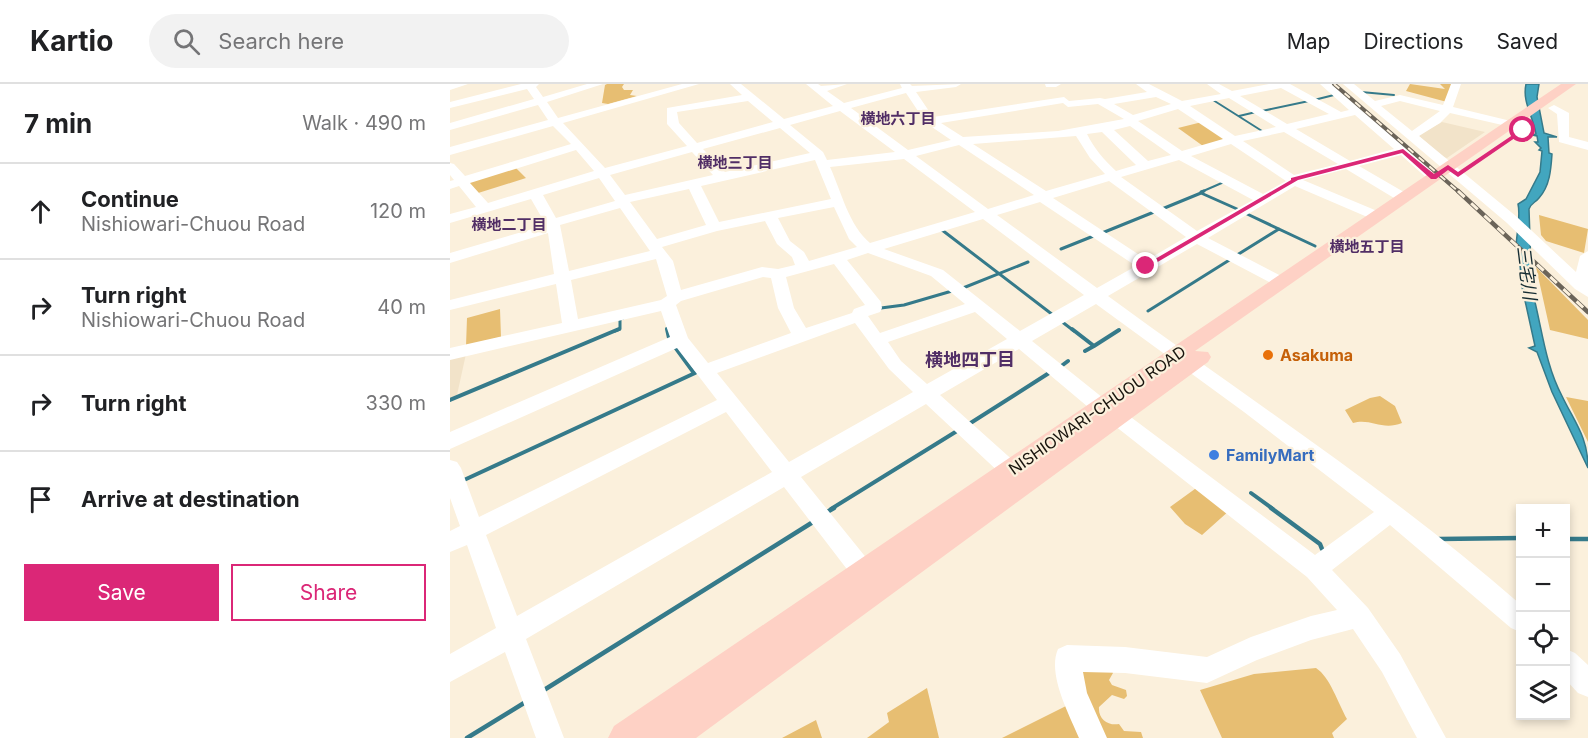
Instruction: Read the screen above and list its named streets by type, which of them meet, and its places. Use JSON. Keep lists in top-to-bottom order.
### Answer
{
  "streets": {
    "main road": ["NISHIOWARI-CHUOU ROAD"]
  },
  "districts": [
    "横地六丁目",
    "横地三丁目",
    "横地二丁目",
    "横地五丁目",
    "横地四丁目"
  ],
  "water": ["三宅川"],
  "places": ["Asakuma", "FamilyMart"],
  "page": {
    "header": "Kartio",
    "search": "Search here",
    "nav": ["Map", "Directions", "Saved"],
    "heading": ["7 min", "Walk · 490 m"],
    "list": [
      ["Continue", "Nishiowari-Chuou Road", "120 m"],
      ["Turn right", "Nishiowari-Chuou Road", "40 m"],
      ["Turn right", "330 m"],
      "Arrive at destination"
    ],
    "map_buttons": ["+", "−"],
    "buttons": ["Save", "Share"]
  }
}
